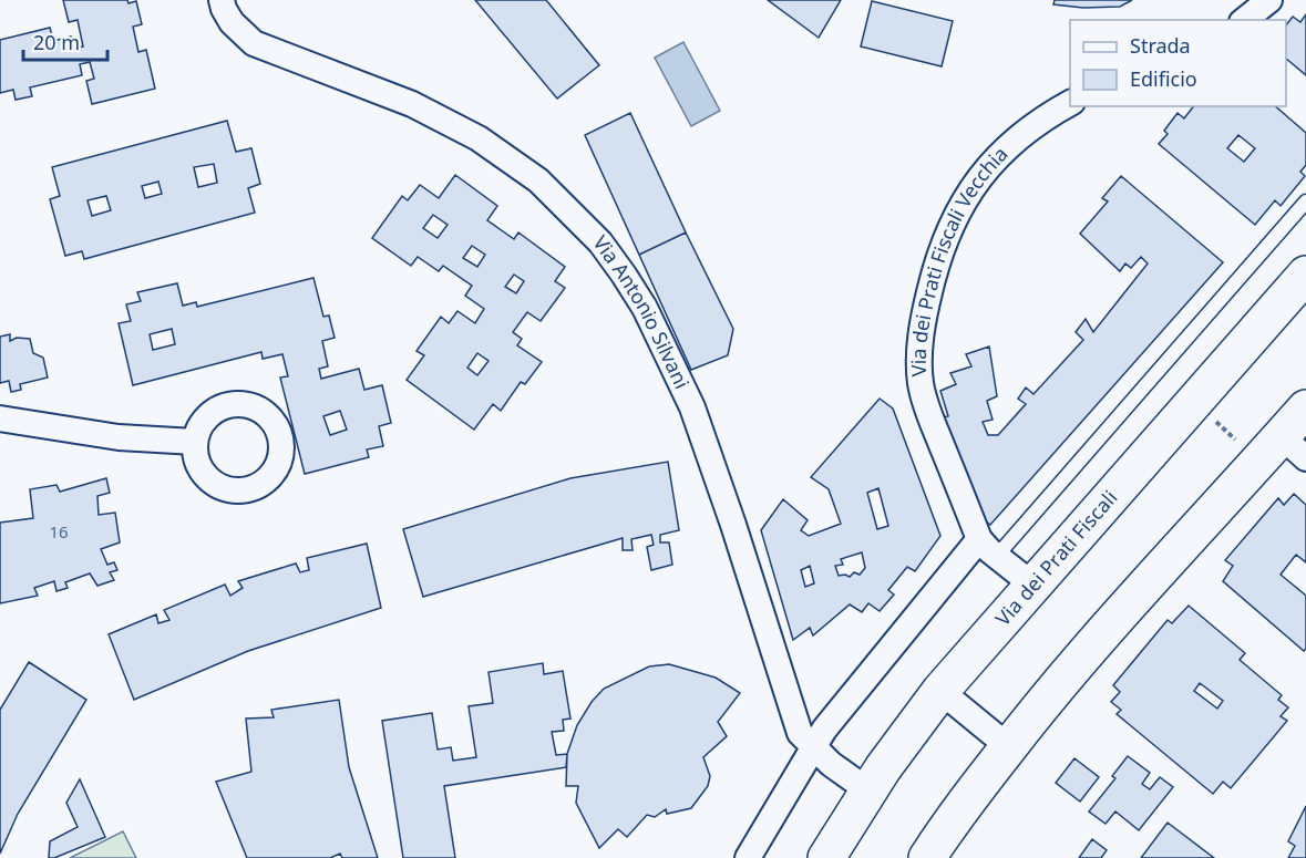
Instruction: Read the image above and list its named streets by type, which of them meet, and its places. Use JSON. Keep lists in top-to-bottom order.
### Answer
{
  "streets": {
    "main road": ["Via dei Prati Fiscali"],
    "street": ["Via dei Prati Fiscali Vecchia", "Via Antonio Silvani"]
  },
  "crossings": [
    ["Via dei Prati Fiscali Vecchia", "Via dei Prati Fiscali"],
    ["Via Antonio Silvani", "Via dei Prati Fiscali"]
  ],
  "house_numbers": ["16"],
  "legend": ["Strada", "Edificio"],
  "scale_bar": "20 m"
}
